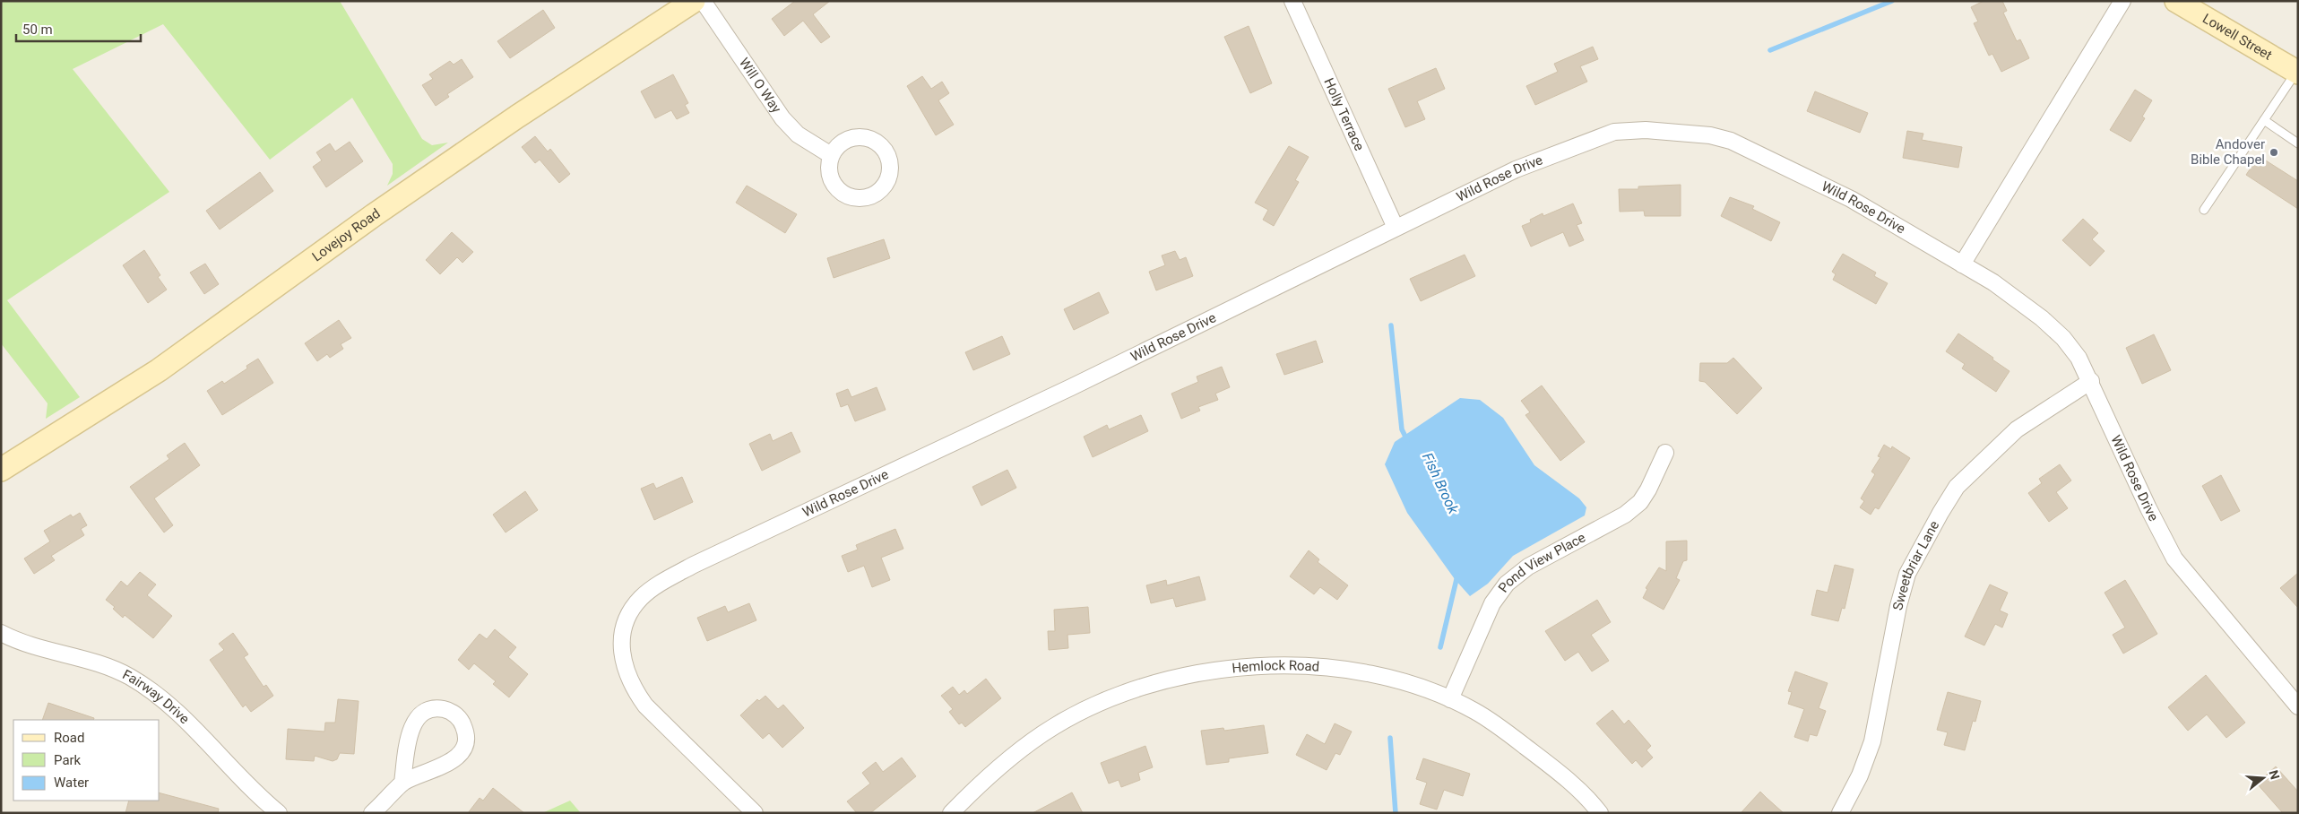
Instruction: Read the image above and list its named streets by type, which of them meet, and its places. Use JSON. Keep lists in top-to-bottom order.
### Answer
{
  "streets": {
    "main road": ["Lowell Street", "Lovejoy Road"],
    "street": [
      "Will O Way",
      "Holly Terrace",
      "Wild Rose Drive",
      "Pond View Place",
      "Sweetbriar Lane",
      "Hemlock Road",
      "Fairway Drive"
    ]
  },
  "crossings": [
    ["Holly Terrace", "Wild Rose Drive"],
    ["Wild Rose Drive", "Sweetbriar Lane"],
    ["Pond View Place", "Hemlock Road"]
  ],
  "water": ["Fish Brook"],
  "places": ["Andover Bible Chapel"],
  "legend": ["Road", "Park", "Water"],
  "scale_bar": "50 m",
  "north": "right"
}
